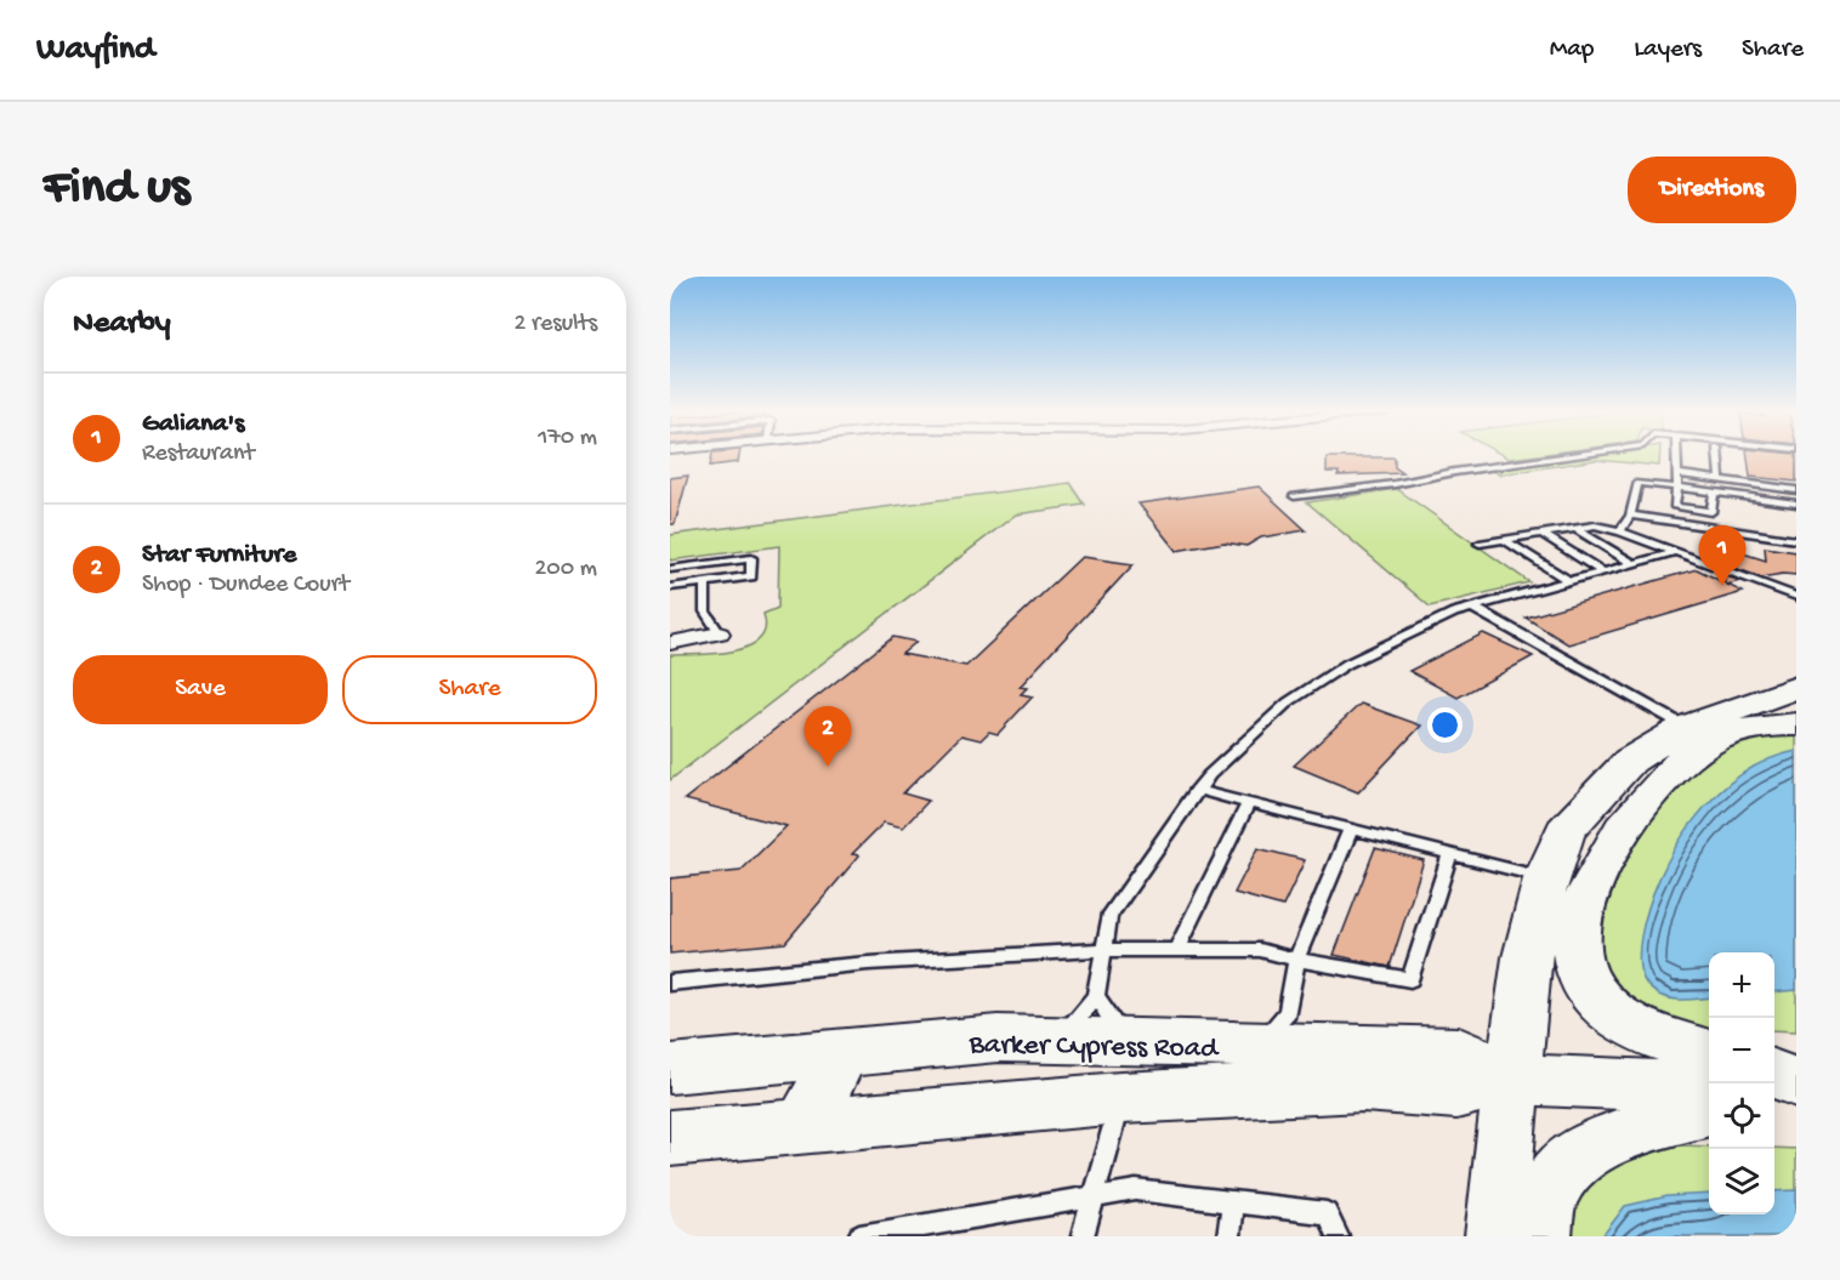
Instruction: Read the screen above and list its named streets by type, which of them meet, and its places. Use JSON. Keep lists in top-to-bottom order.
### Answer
{
  "streets": {
    "main road": ["Barker Cypress Road"]
  },
  "page": {
    "header": "Wayfind",
    "nav": ["Map", "Layers", "Share"],
    "buttons": [
      "Directions",
      ["Save", "Share"]
    ],
    "title": "Find us",
    "heading": ["Nearby", "2 results"],
    "list": [
      {
        "mark": "1",
        "name": "Galiana's",
        "note": "Restaurant",
        "value": "170 m"
      },
      {
        "mark": "2",
        "name": "Star Furniture",
        "note": "Shop · Dundee Court",
        "value": "200 m"
      }
    ],
    "pins": ["1", "2"],
    "map_buttons": ["+", "−"]
  }
}
